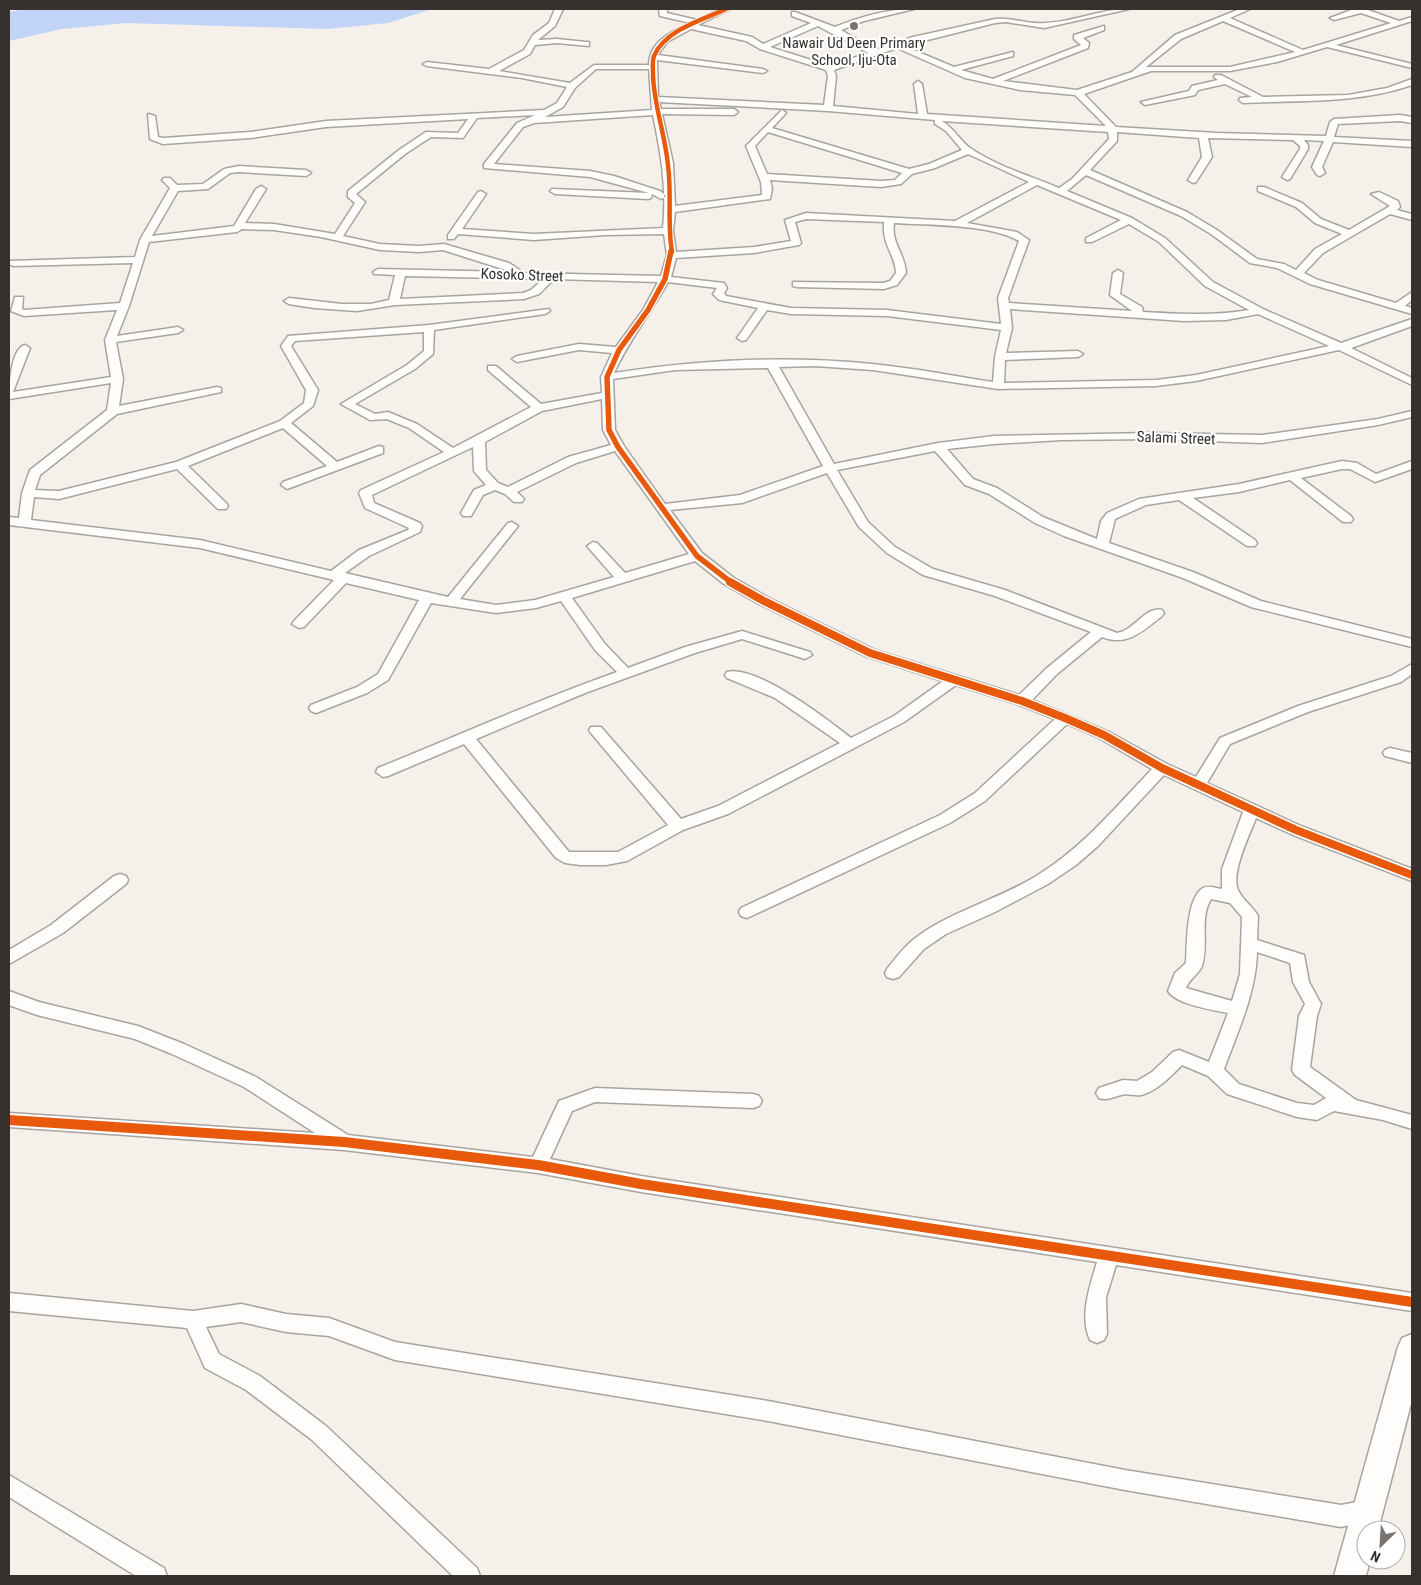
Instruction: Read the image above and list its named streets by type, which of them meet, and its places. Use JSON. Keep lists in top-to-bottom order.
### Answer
{
  "streets": {
    "street": ["Kosoko Street", "Salami Street"]
  },
  "places": ["Nawair Ud Deen Primary School, Iju-Ota"],
  "north": "bottom left"
}
